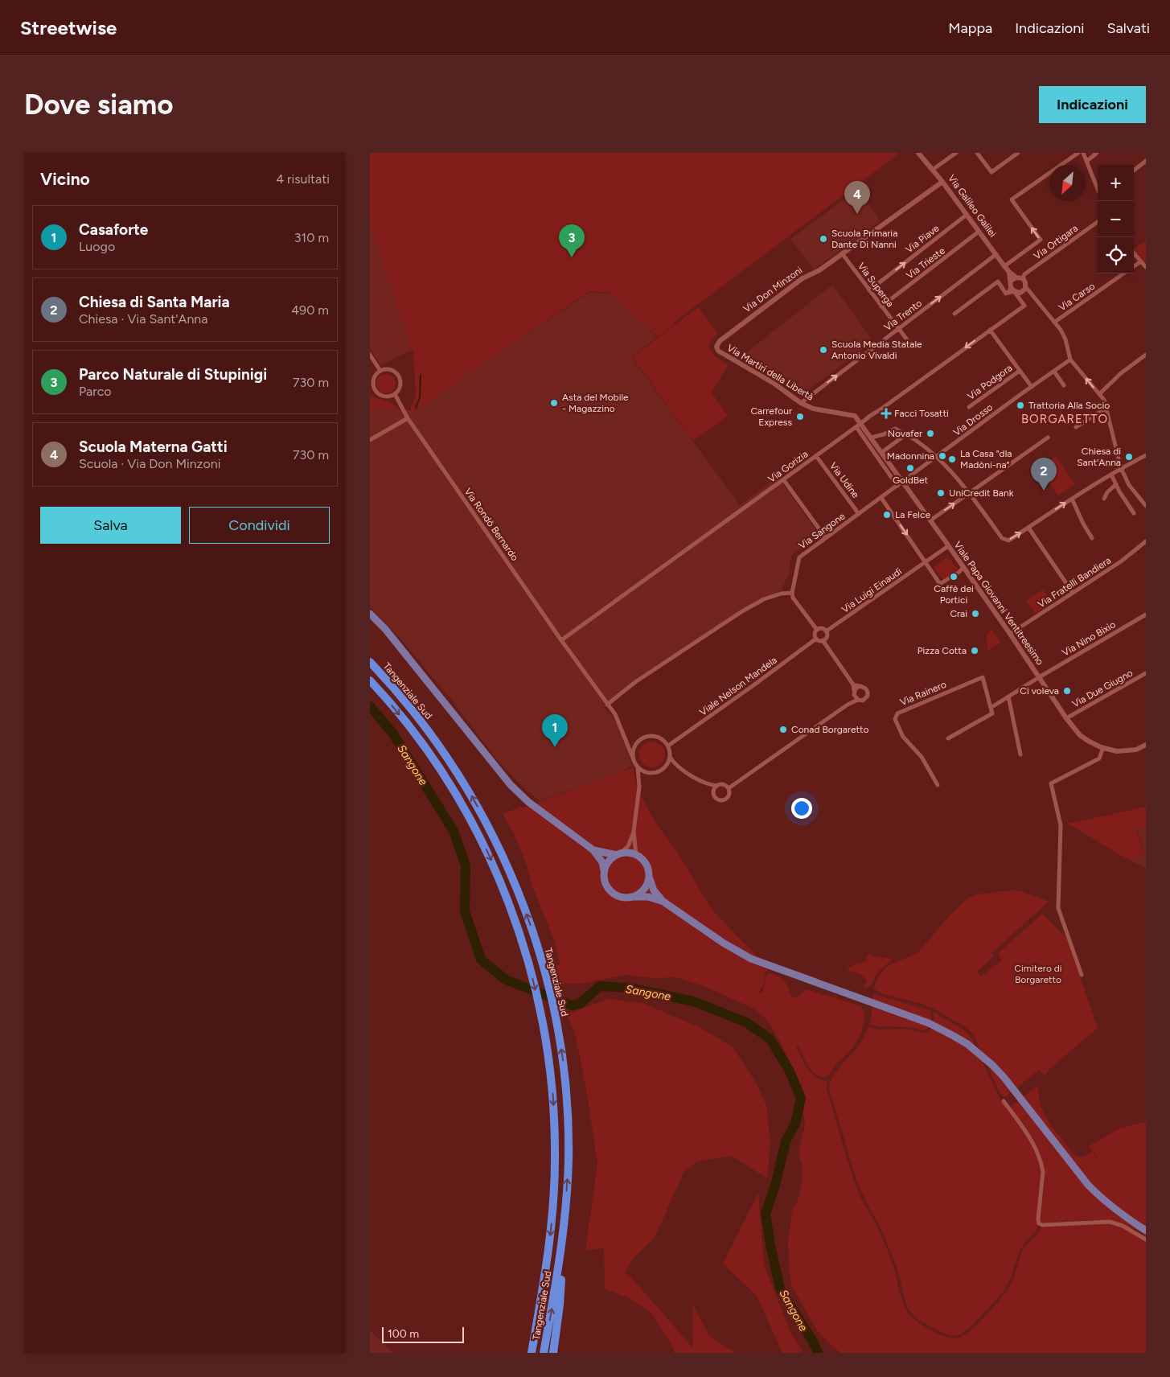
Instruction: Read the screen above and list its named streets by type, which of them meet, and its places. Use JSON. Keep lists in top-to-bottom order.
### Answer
{
  "streets": {
    "highway": ["Tangenziale Sud"],
    "street": [
      "Via Galileo Galilei",
      "Via Piave",
      "Via Ortigara",
      "Via Trieste",
      "Via Superga",
      "Via Don Minzoni",
      "Via Carso",
      "Via Trento",
      "Via Martiri della Libertà",
      "Via Podgora",
      "Via Drosso",
      "Via Gorizia",
      "Via Udine",
      "Via Rondò Bernardo",
      "Via Sangone",
      "Via Fratelli Bandiera",
      "Via Luigi Einaudi",
      "Viale Papa Giovanni Ventitreesimo",
      "Via Nino Bixio",
      "Viale Nelson Mandela",
      "Via Due Giugno",
      "Via Rainero"
    ]
  },
  "crossings": [
    ["Via Galileo Galilei", "Via Piave"],
    ["Via Galileo Galilei", "Via Ortigara"],
    ["Via Galileo Galilei", "Via Trieste"],
    ["Via Galileo Galilei", "Via Don Minzoni"],
    ["Via Galileo Galilei", "Via Trento"],
    ["Via Galileo Galilei", "Via Gorizia"],
    ["Via Piave", "Via Superga"],
    ["Via Ortigara", "Via Gorizia"],
    ["Via Trieste", "Via Superga"],
    ["Via Superga", "Via Don Minzoni"],
    ["Via Superga", "Via Trento"],
    ["Via Don Minzoni", "Via Martiri della Libertà"],
    ["Via Trento", "Via Martiri della Libertà"],
    ["Via Martiri della Libertà", "Via Gorizia"],
    ["Via Martiri della Libertà", "Viale Papa Giovanni Ventitreesimo"],
    ["Via Podgora", "Via Drosso"],
    ["Via Podgora", "Via Gorizia"],
    ["Via Drosso", "Via Sangone"],
    ["Via Drosso", "Viale Papa Giovanni Ventitreesimo"],
    ["Via Gorizia", "Via Udine"],
    ["Via Gorizia", "Via Rondò Bernardo"],
    ["Via Gorizia", "Viale Papa Giovanni Ventitreesimo"],
    ["Via Udine", "Via Sangone"],
    ["Via Rondò Bernardo", "Viale Nelson Mandela"],
    ["Via Fratelli Bandiera", "Viale Papa Giovanni Ventitreesimo"],
    ["Via Luigi Einaudi", "Viale Papa Giovanni Ventitreesimo"],
    ["Via Luigi Einaudi", "Viale Nelson Mandela"],
    ["Viale Papa Giovanni Ventitreesimo", "Via Nino Bixio"],
    ["Viale Papa Giovanni Ventitreesimo", "Via Due Giugno"]
  ],
  "one_way": ["Via Piave", "Via Trento"],
  "districts": ["BORGARETTO"],
  "water": ["Sangone"],
  "parks": ["Cimitero di Borgaretto"],
  "places": {
    "other": [
      "Scuola Primaria Dante Di Nanni",
      "Scuola Media Statale Antonio Vivaldi",
      "Asta del Mobile - Magazzino",
      "Trattoria Alla Socio",
      "Carrefour Express",
      "Novafer",
      "Madonnina",
      "Chiesa di Sant'Anna",
      "La Casa \"dla Madòni-na\"",
      "GoldBet",
      "UniCredit Bank",
      "La Felce",
      "Caffè dei Portici",
      "Crai",
      "Pizza Cotta",
      "Ci voleva",
      "Conad Borgaretto"
    ],
    "health": ["Facci Tosatti"]
  },
  "scale_bar": "100 m",
  "north": "bottom left",
  "page": {
    "header": "Streetwise",
    "nav": ["Mappa", "Indicazioni", "Salvati"],
    "buttons": [
      "Indicazioni",
      ["Salva", "Condividi"]
    ],
    "title": "Dove siamo",
    "heading": ["Vicino", "4 risultati"],
    "map_buttons": ["+", "−"],
    "pins": [
      "4",
      "3",
      "2",
      "1"
    ],
    "list": [
      {
        "mark": "1",
        "name": "Casaforte",
        "note": "Luogo",
        "value": "310 m"
      },
      {
        "mark": "2",
        "name": "Chiesa di Santa Maria",
        "note": "Chiesa · Via Sant'Anna",
        "value": "490 m"
      },
      {
        "mark": "3",
        "name": "Parco Naturale di Stupinigi",
        "note": "Parco",
        "value": "730 m"
      },
      {
        "mark": "4",
        "name": "Scuola Materna Gatti",
        "note": "Scuola · Via Don Minzoni",
        "value": "730 m"
      }
    ],
    "scale": "100 m"
  }
}
